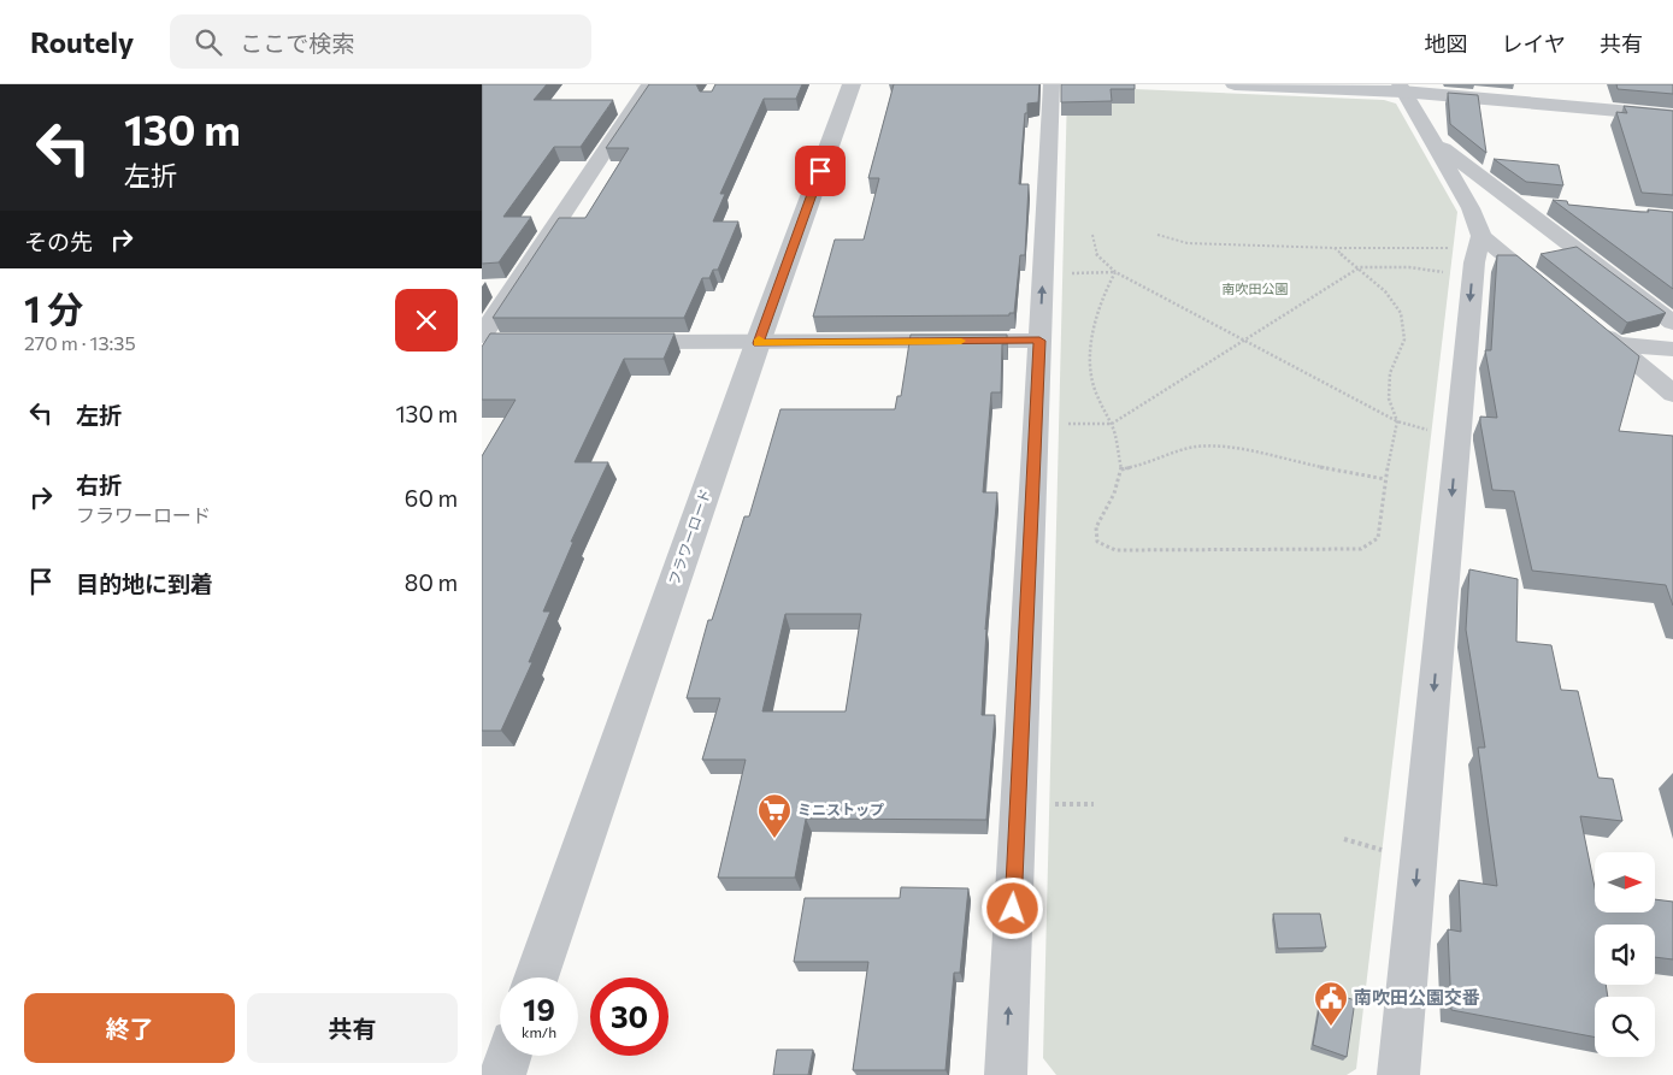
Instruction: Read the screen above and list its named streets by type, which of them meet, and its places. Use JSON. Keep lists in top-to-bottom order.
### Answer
{
  "streets": {
    "street": ["フラワーロード"]
  },
  "parks": ["南吹田公園"],
  "places": {
    "supermarket": ["ミニストップ"],
    "public building": ["南吹田公園交番"]
  },
  "north": "right",
  "page": {
    "header": "Routely",
    "search": "ここで検索",
    "nav": ["地図", "レイヤ", "共有"],
    "turn": ["130 m", "左折"],
    "then": "その先",
    "heading": ["1 分", "270 m · 13:35"],
    "list": [
      {
        "name": "左折",
        "value": "130 m"
      },
      {
        "name": "右折",
        "note": "フラワーロード",
        "value": "60 m"
      },
      {
        "name": "目的地に到着",
        "value": "80 m"
      }
    ],
    "speed": "19 km/h",
    "limit": "30",
    "buttons": ["終了", "共有"]
  }
}
